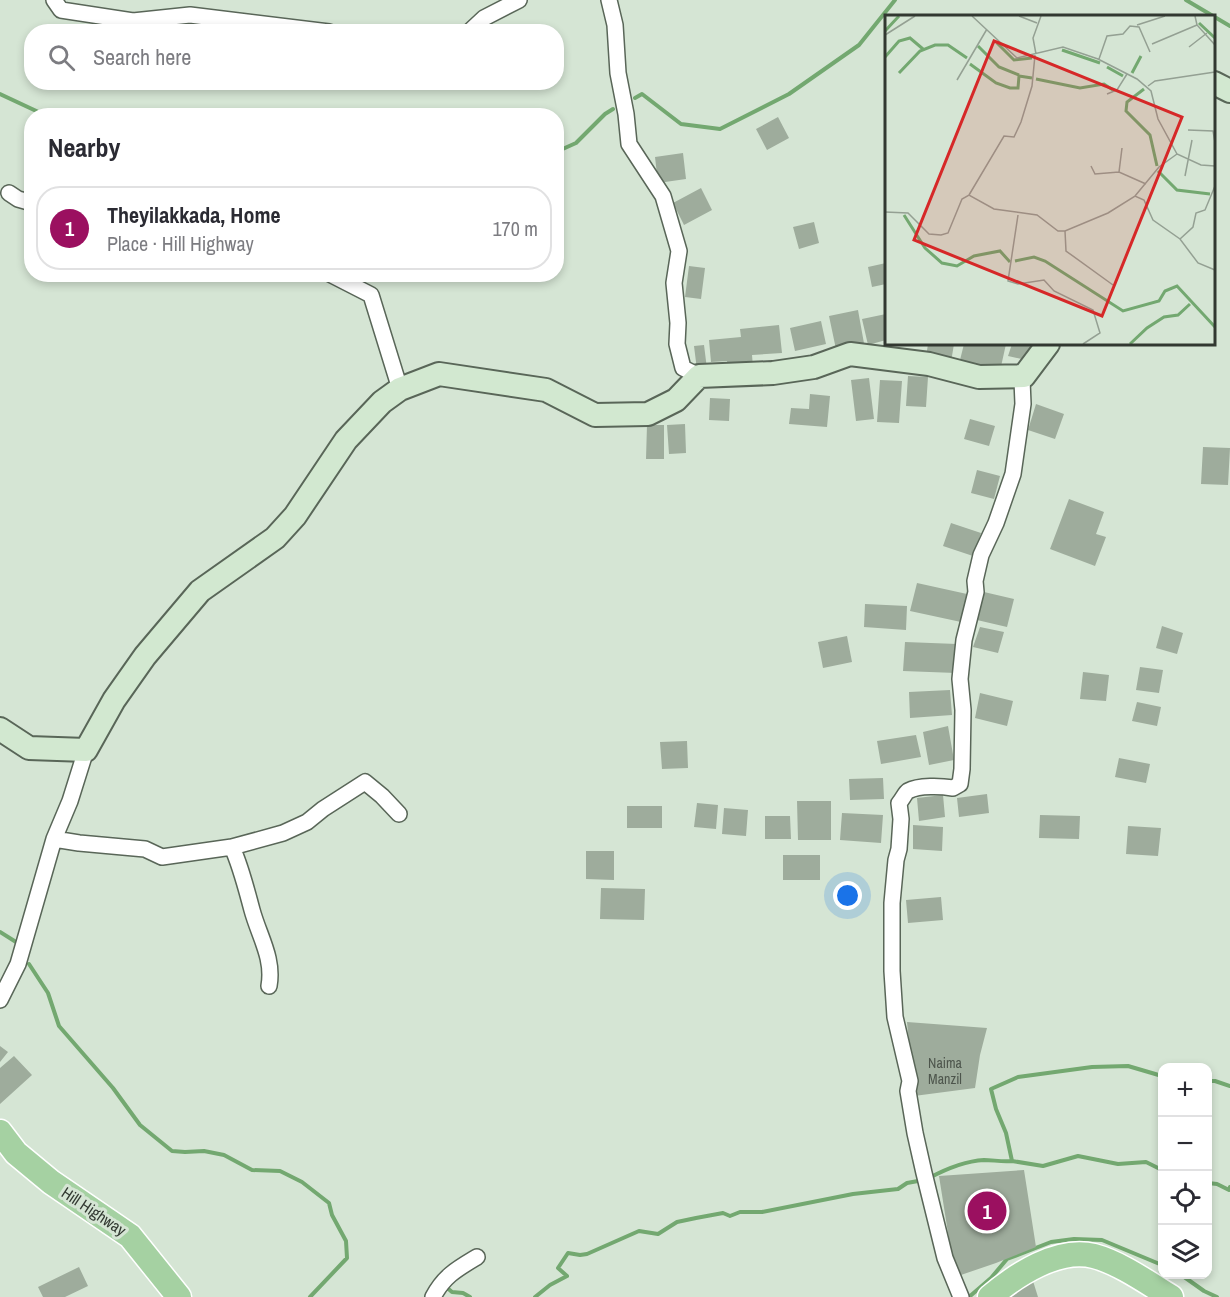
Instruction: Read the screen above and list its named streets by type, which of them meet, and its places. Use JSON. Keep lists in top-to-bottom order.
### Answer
{
  "streets": {
    "main road": ["Hill Highway"]
  },
  "house_numbers": ["Naima Manzil"],
  "page": {
    "search": "Search here",
    "heading": "Nearby",
    "list": [
      {
        "mark": "1",
        "name": "Theyilakkada, Home",
        "note": "Place · Hill Highway",
        "value": "170 m"
      }
    ],
    "map_buttons": ["+", "−"],
    "pins": "1"
  }
}
